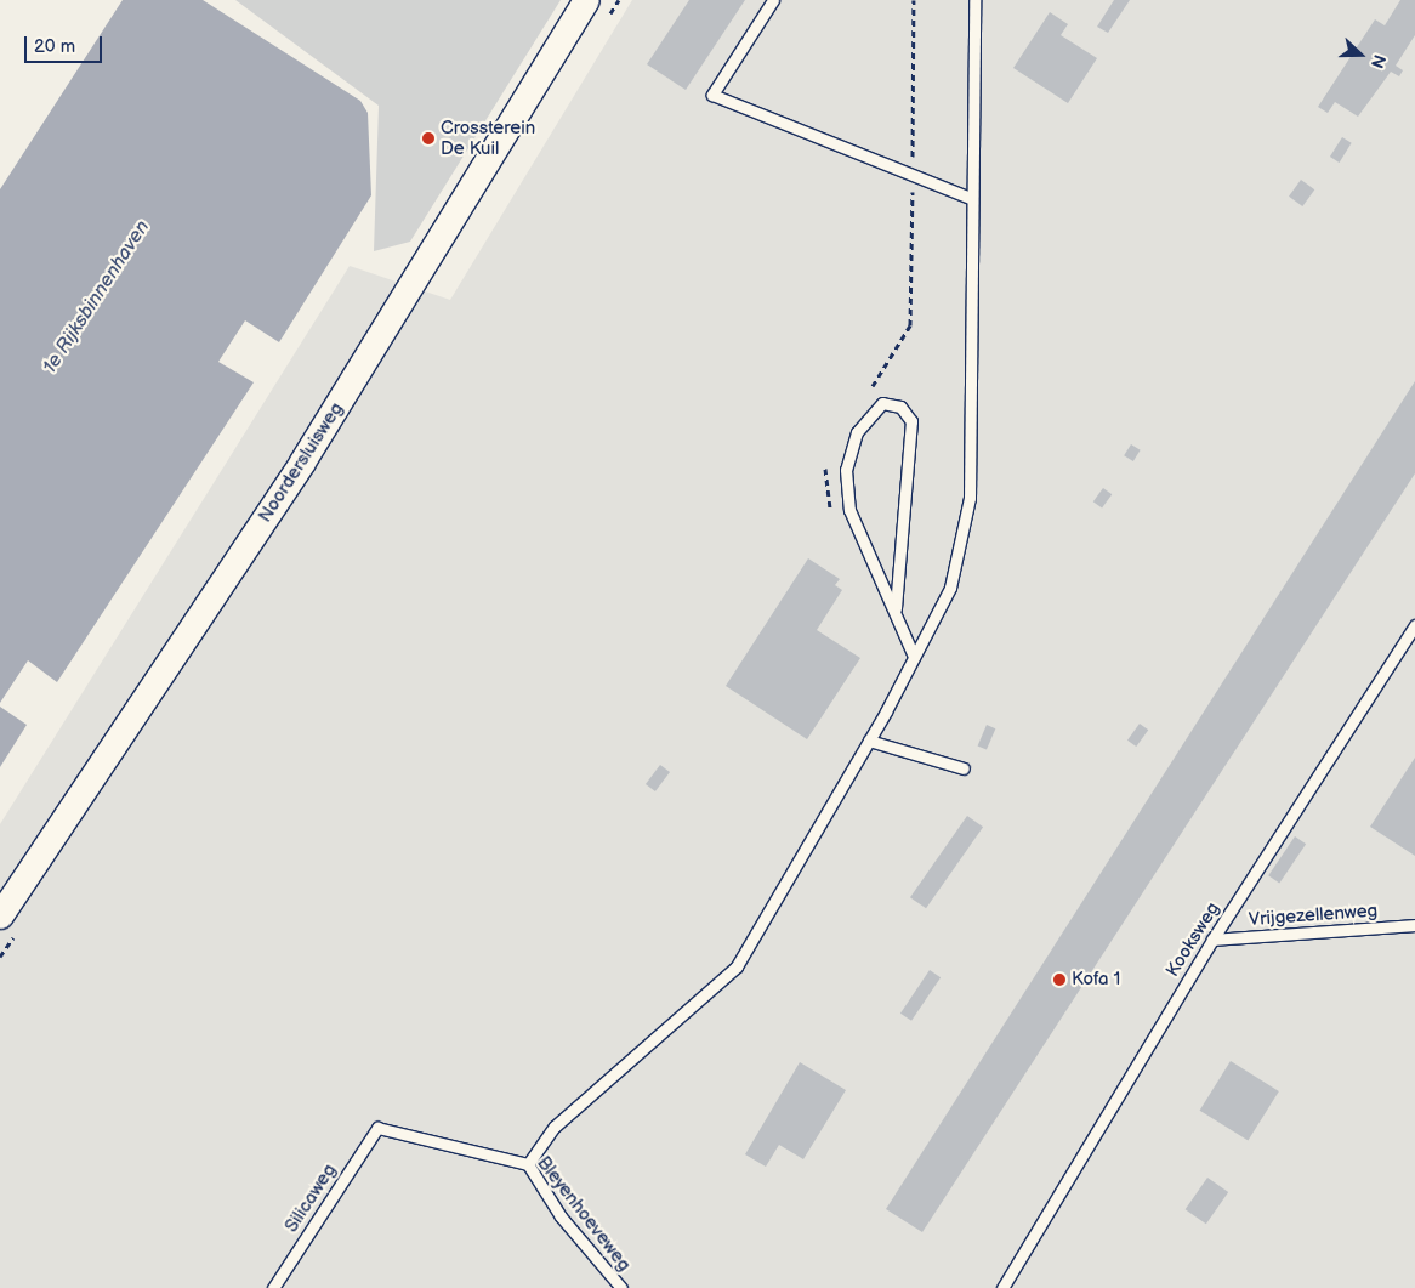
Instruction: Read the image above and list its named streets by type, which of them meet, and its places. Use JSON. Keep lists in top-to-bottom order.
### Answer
{
  "streets": {
    "street": ["Noordersluisweg"],
    "lane": [
      "Vrijgezellenweg",
      "Kooksweg",
      "Silicaweg",
      "Bleyenhoeveweg"
    ]
  },
  "crossings": [
    ["Vrijgezellenweg", "Kooksweg"],
    ["Silicaweg", "Bleyenhoeveweg"]
  ],
  "water": ["1e Rijksbinnenhaven"],
  "places": ["Crossterein De Kuil", "Kofa 1"],
  "scale_bar": "20 m",
  "north": "right"
}
